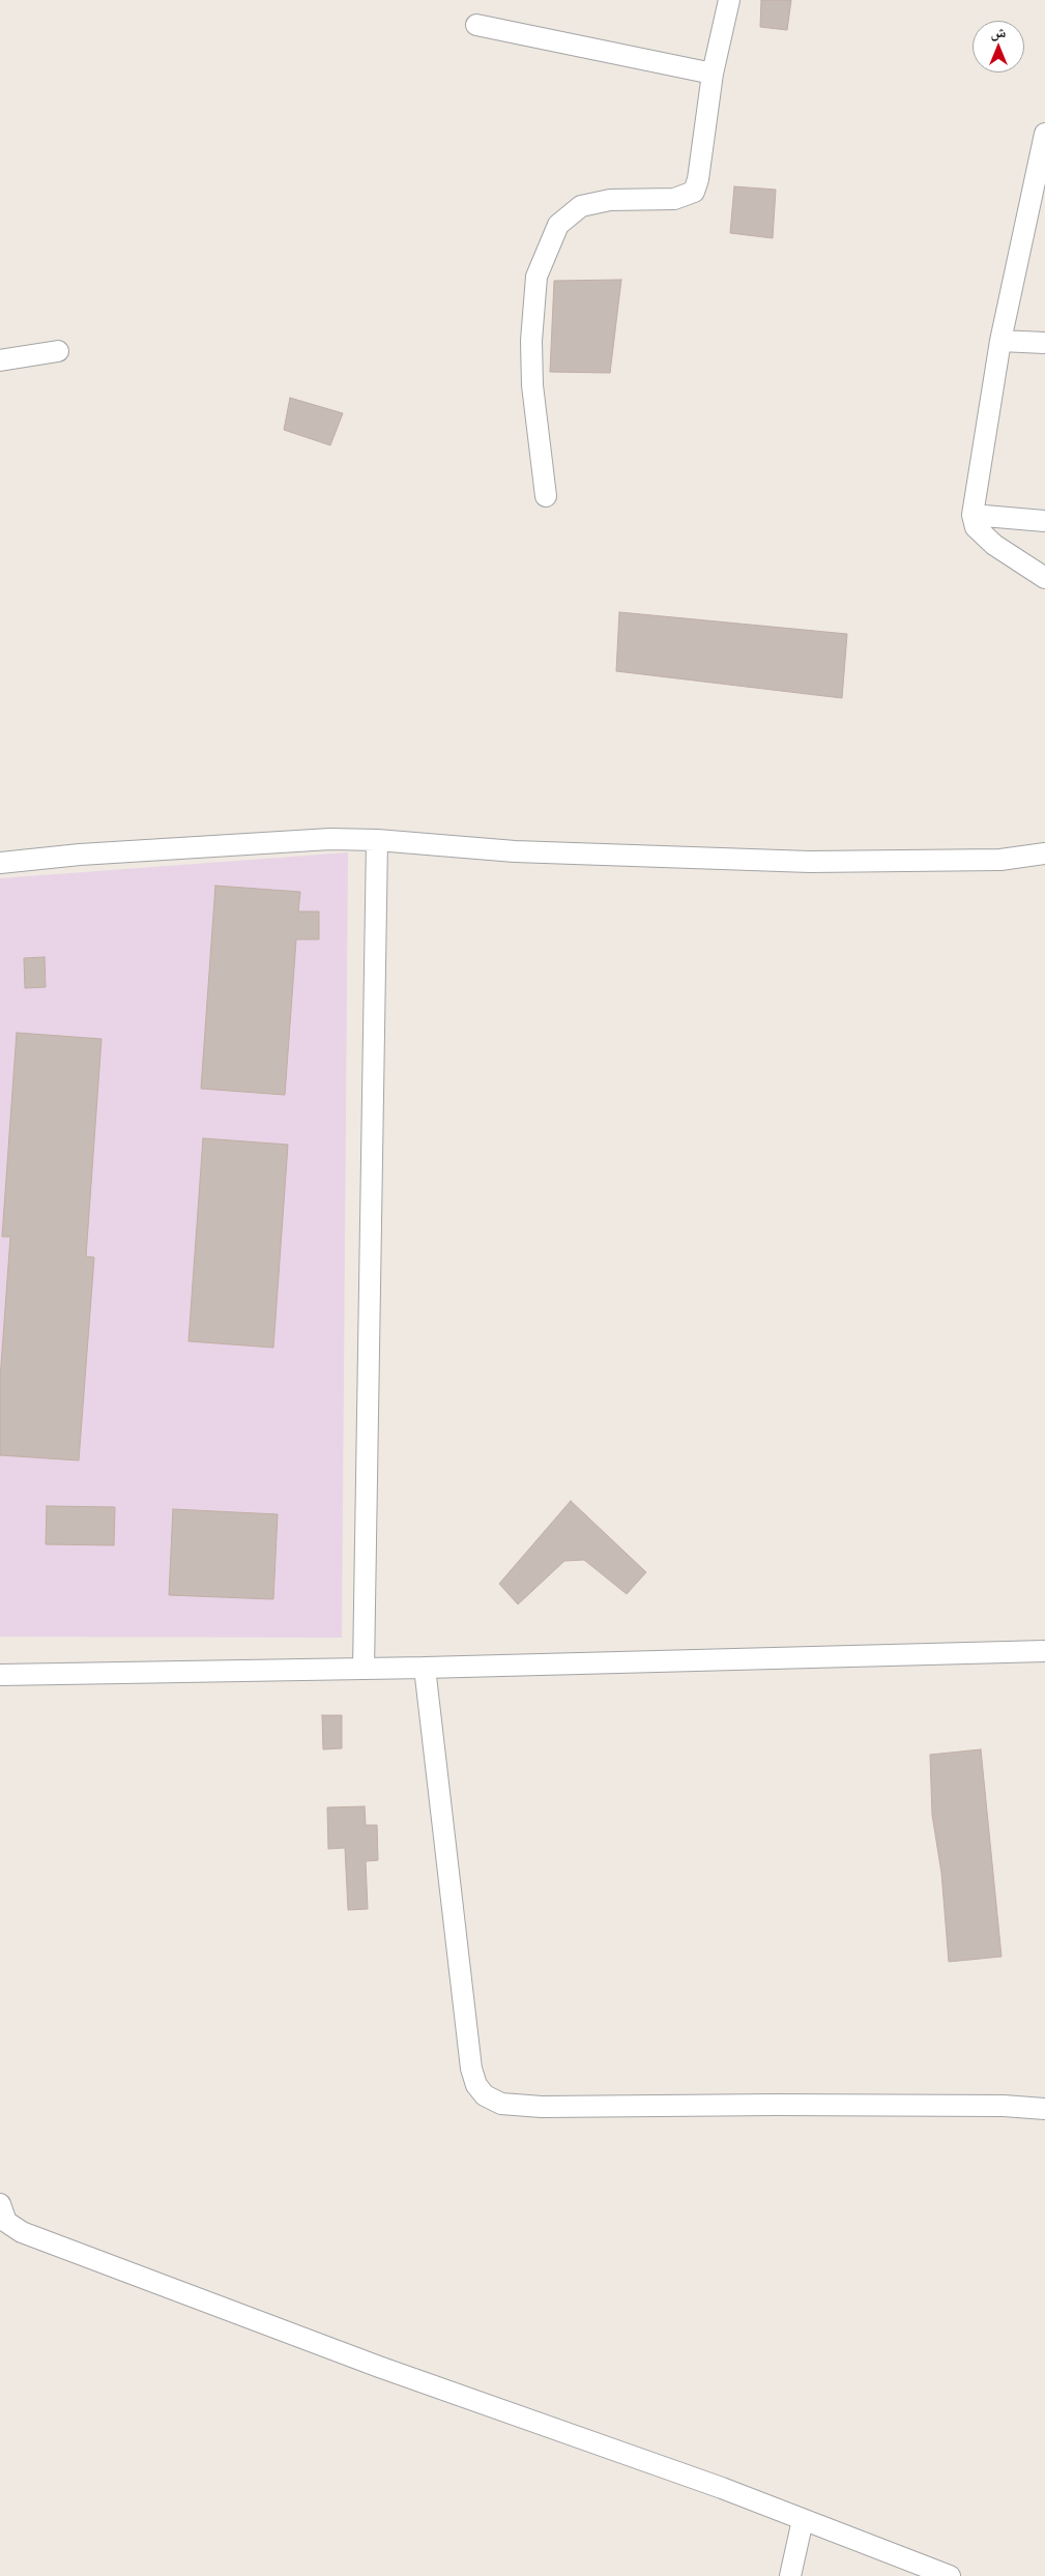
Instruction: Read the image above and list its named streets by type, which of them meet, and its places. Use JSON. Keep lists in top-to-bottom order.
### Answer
{
  "north": "top"
}
